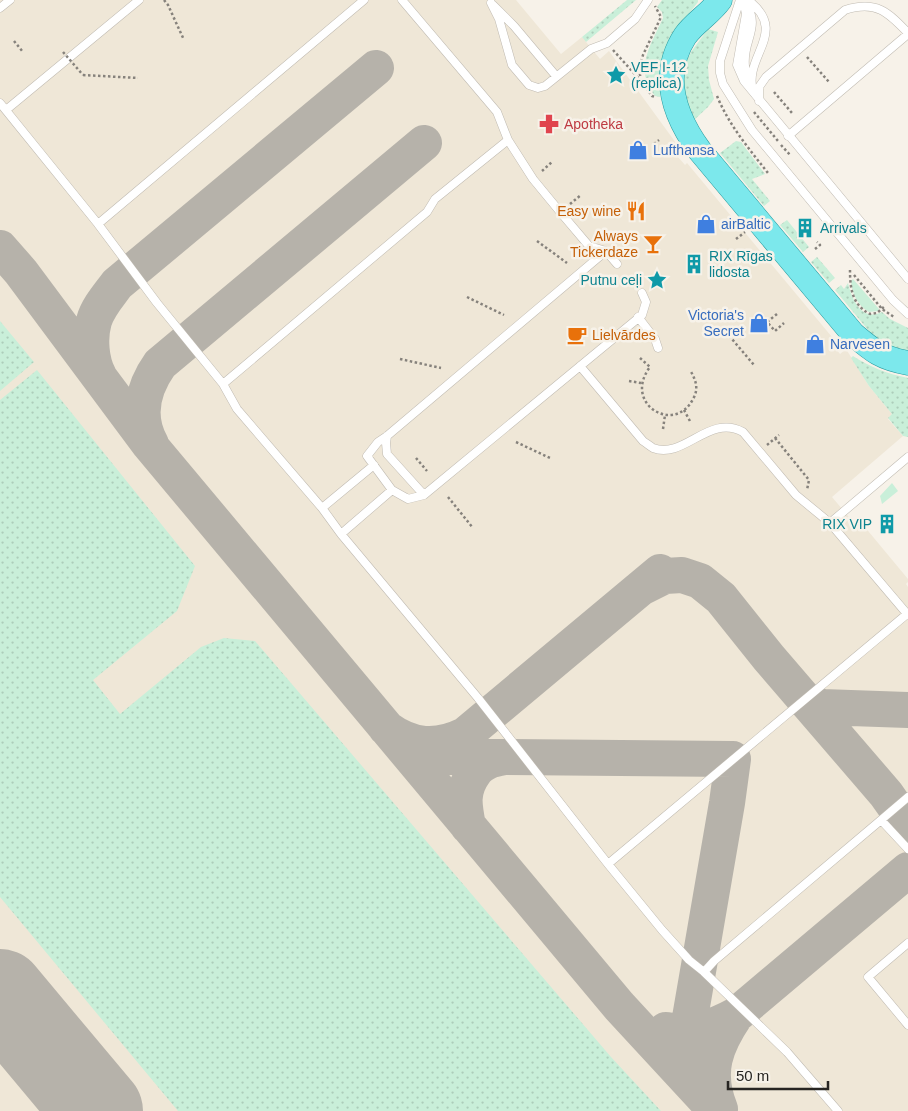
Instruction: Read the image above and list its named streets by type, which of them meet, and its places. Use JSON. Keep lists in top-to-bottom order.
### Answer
{
  "places": {
    "place": ["VEF I-12 (replica)", "Putnu ceļi"],
    "pharmacy": ["Apotheka"],
    "shop": [
      "Lufthansa",
      "airBaltic",
      "Victoria's Secret",
      "Narvesen"
    ],
    "restaurant": ["Easy wine"],
    "building": ["Arrivals", "RIX Rīgas lidosta", "RIX VIP"],
    "bar": ["Always Tickerdaze"],
    "cafe": ["Lielvārdes"]
  },
  "scale_bar": "50 m"
}
